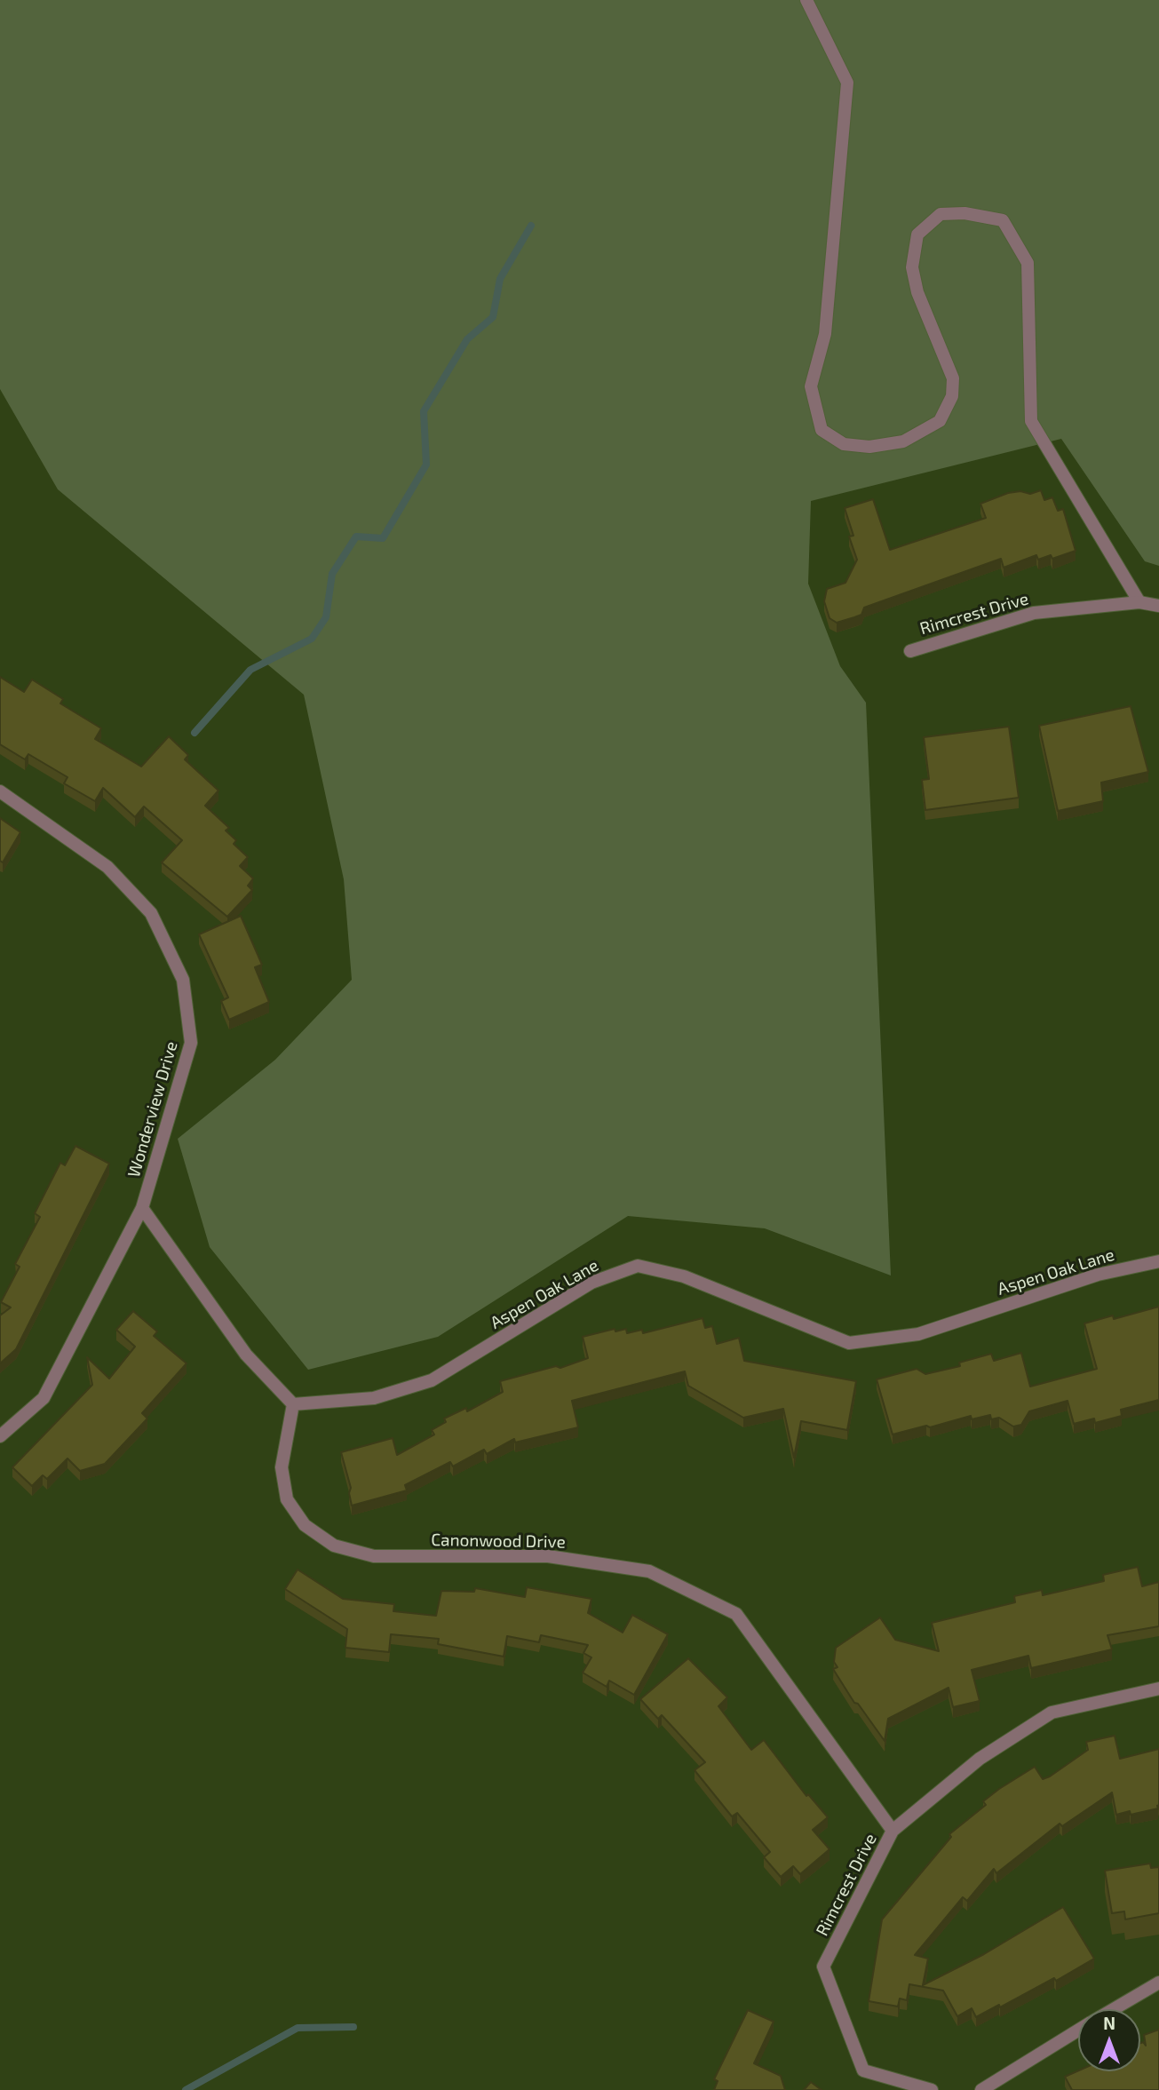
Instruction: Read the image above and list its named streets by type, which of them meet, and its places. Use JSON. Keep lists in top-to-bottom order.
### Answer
{
  "streets": {
    "street": [
      "Rimcrest Drive",
      "Wonderview Drive",
      "Aspen Oak Lane",
      "Canonwood Drive"
    ]
  },
  "crossings": [
    ["Rimcrest Drive", "Canonwood Drive"],
    ["Aspen Oak Lane", "Canonwood Drive"]
  ],
  "north": "top"
}
